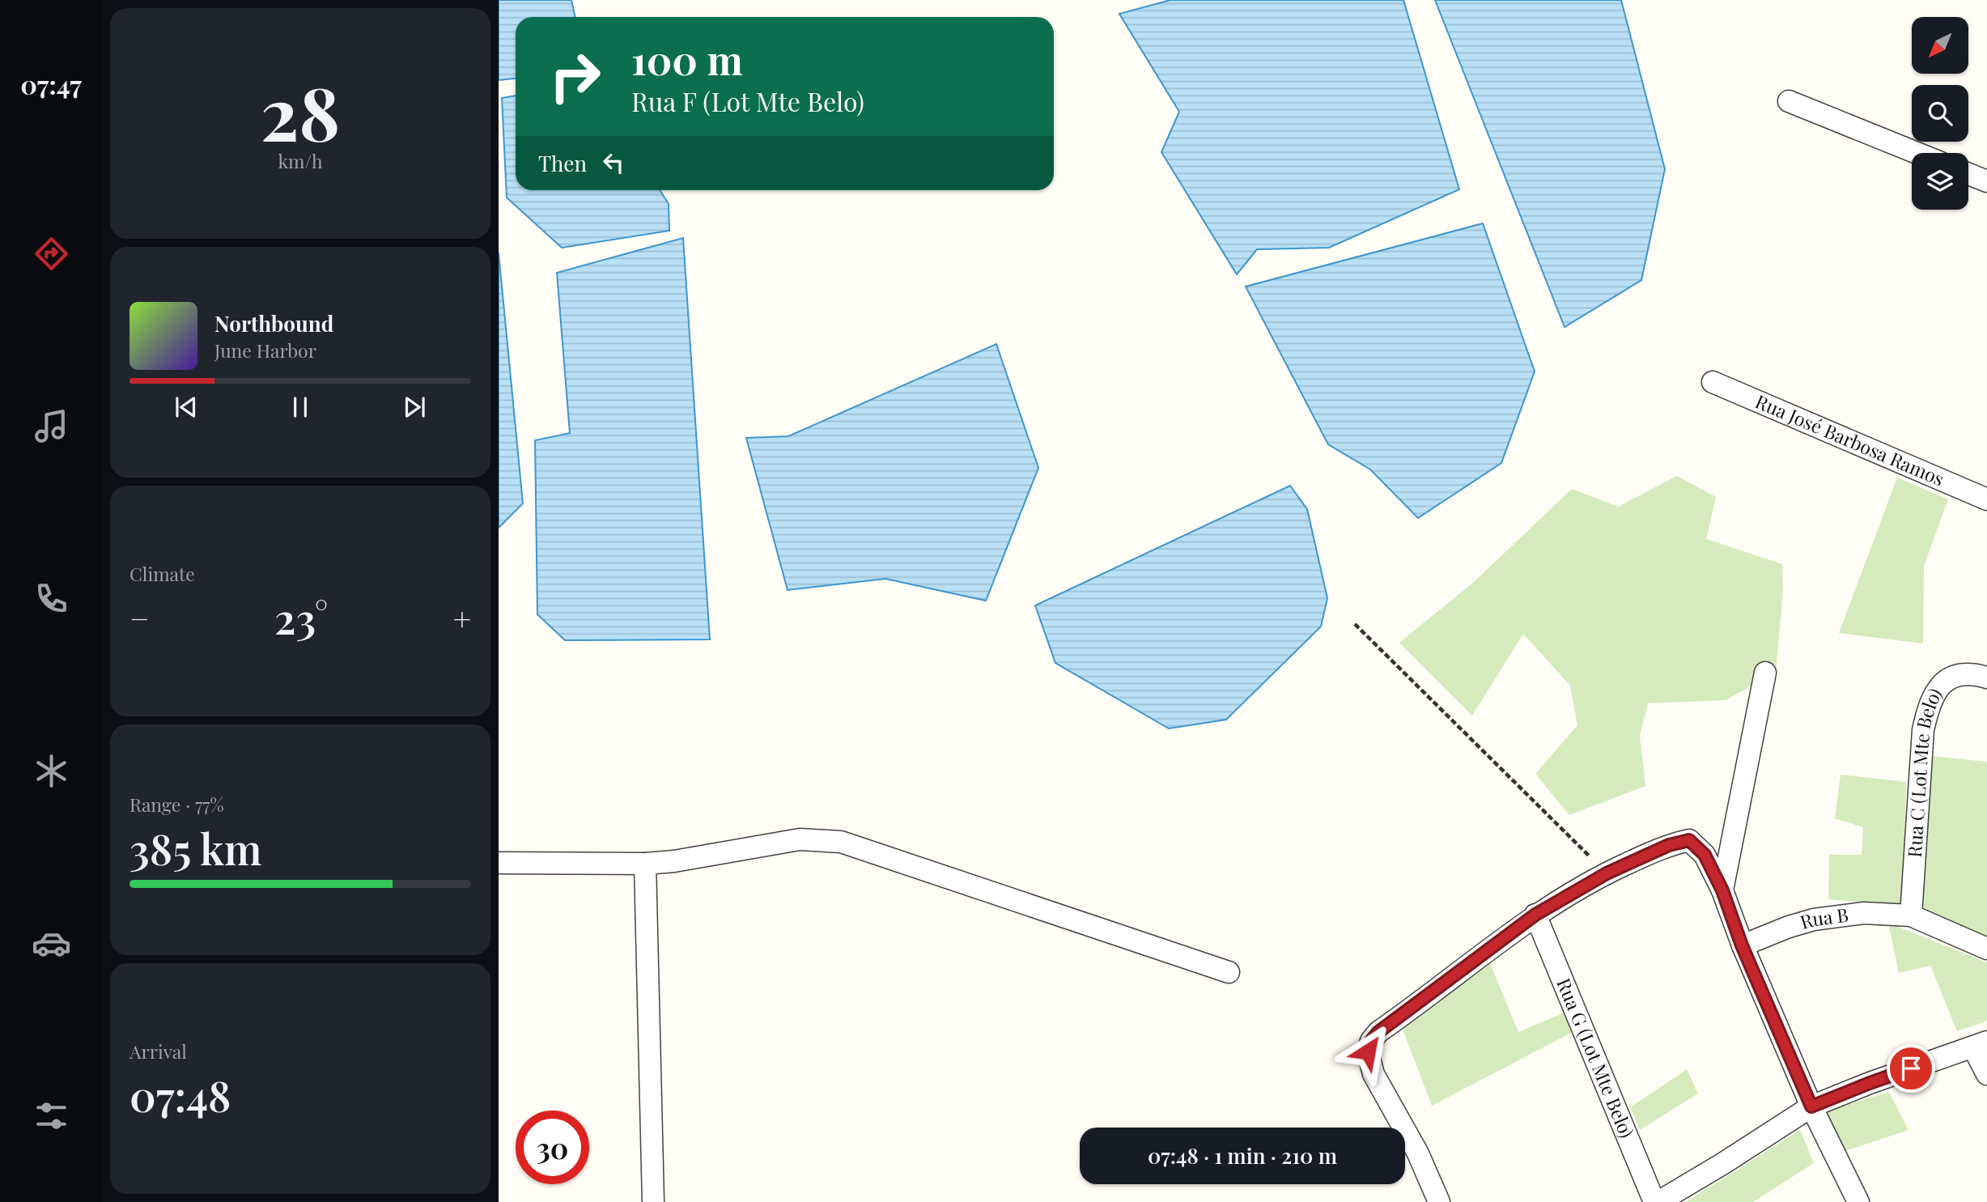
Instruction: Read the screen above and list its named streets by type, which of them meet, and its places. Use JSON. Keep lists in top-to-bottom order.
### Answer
{
  "streets": {
    "street": [
      "Rua José Barbosa Ramos",
      "Rua C (Lot Mte Belo)",
      "Rua B",
      "Rua G (Lot Mte Belo)"
    ]
  },
  "crossings": [
    ["Rua C (Lot Mte Belo)", "Rua B"]
  ],
  "north": "bottom left",
  "page": {
    "tabs": "07:47",
    "tile": [
      ["28", "km/h"],
      "Climate",
      ["Range · 77%", "385 km"],
      ["Arrival", "07:48"]
    ],
    "turn": ["100 m", "Rua F (Lot Mte Belo)"],
    "then": "Then",
    "song": ["Northbound", "June Harbor"],
    "heat": ["−", "23°", "+"],
    "limit": "30",
    "trip": "07:48 · 1 min · 210 m"
  }
}
